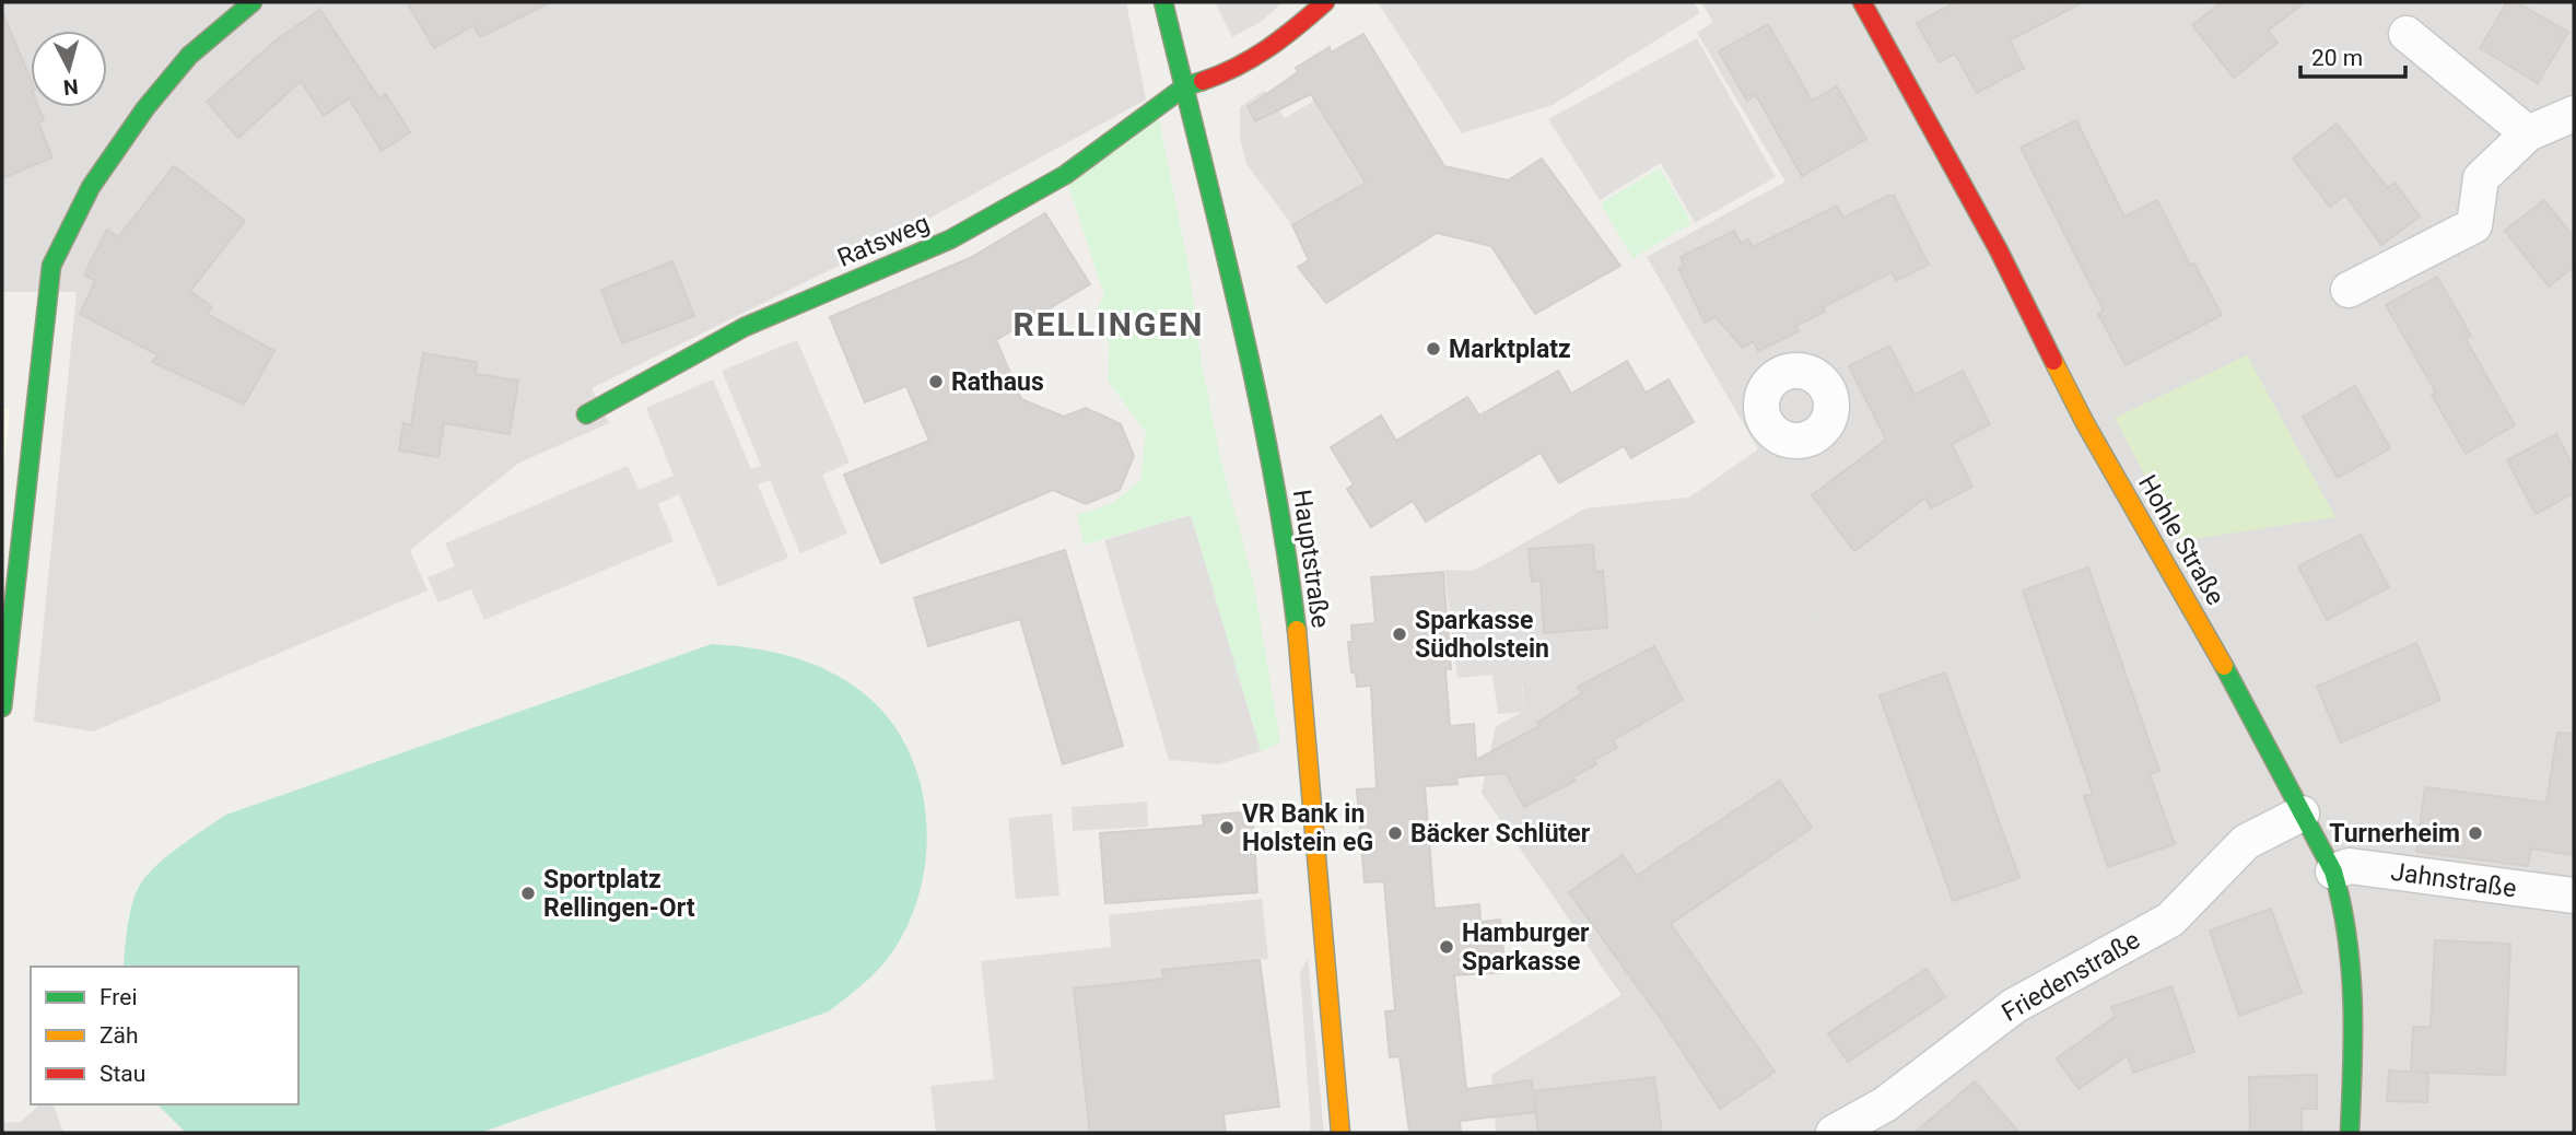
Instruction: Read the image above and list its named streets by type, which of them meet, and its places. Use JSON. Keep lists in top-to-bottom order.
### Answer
{
  "streets": {
    "street": [
      "Ratsweg",
      "Hohle Straße",
      "Hauptstraße",
      "Jahnstraße",
      "Friedenstraße"
    ]
  },
  "crossings": [
    ["Ratsweg", "Hauptstraße"],
    ["Hohle Straße", "Jahnstraße"],
    ["Hohle Straße", "Friedenstraße"]
  ],
  "districts": ["RELLINGEN"],
  "places": [
    "Marktplatz",
    "Rathaus",
    "Sparkasse Südholstein",
    "VR Bank in Holstein eG",
    "Bäcker Schlüter",
    "Turnerheim",
    "Sportplatz Rellingen-Ort",
    "Hamburger Sparkasse"
  ],
  "legend": ["Frei", "Zäh", "Stau"],
  "scale_bar": "20 m",
  "north": "bottom"
}
